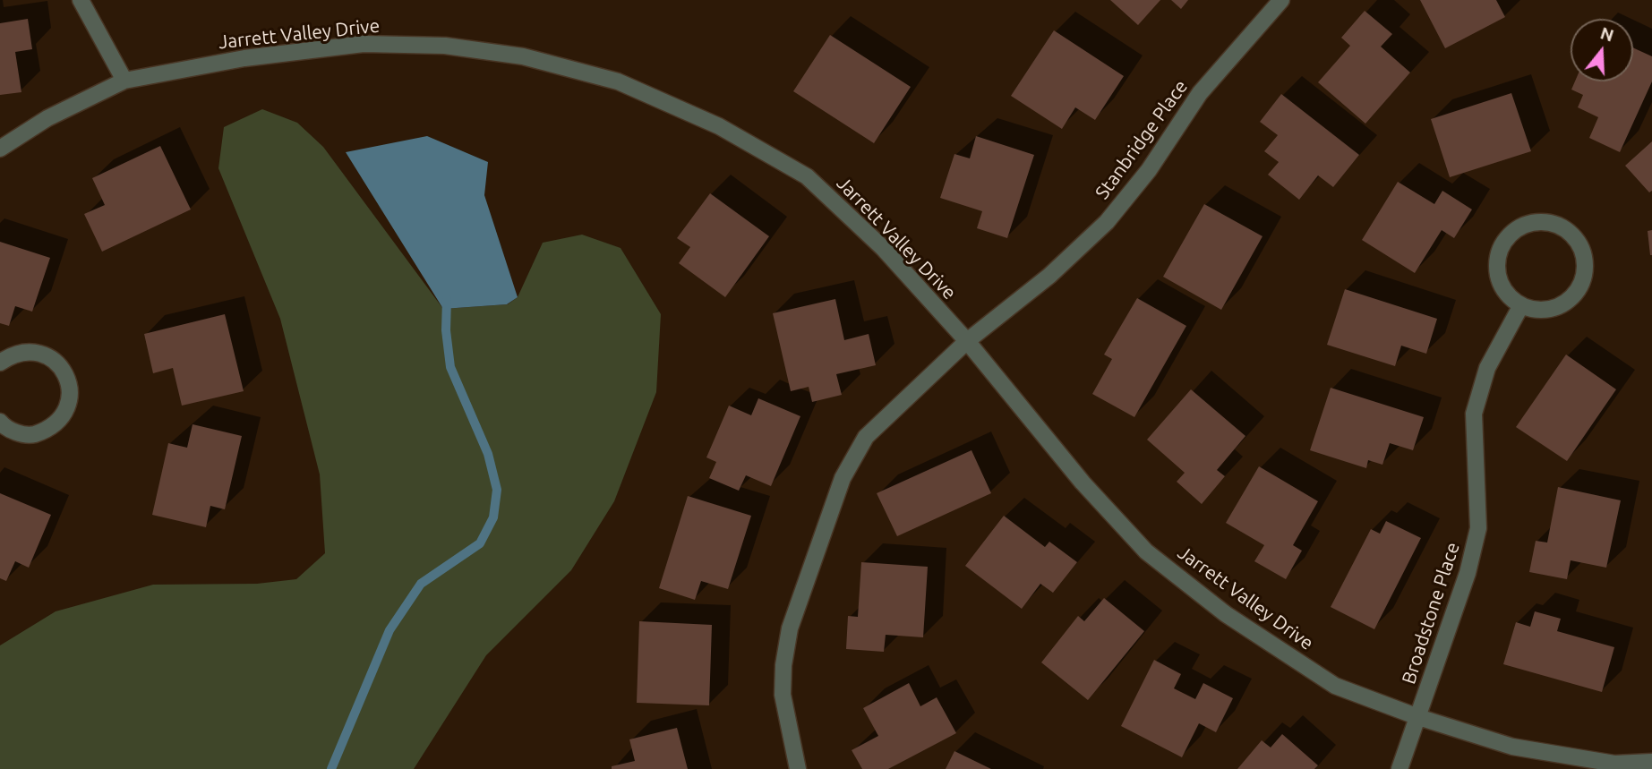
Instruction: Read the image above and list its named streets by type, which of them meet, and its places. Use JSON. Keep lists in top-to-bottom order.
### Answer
{
  "streets": {
    "street": ["Jarrett Valley Drive", "Stanbridge Place", "Broadstone Place"]
  },
  "crossings": [
    ["Jarrett Valley Drive", "Stanbridge Place"],
    ["Jarrett Valley Drive", "Broadstone Place"]
  ],
  "north": "top"
}
